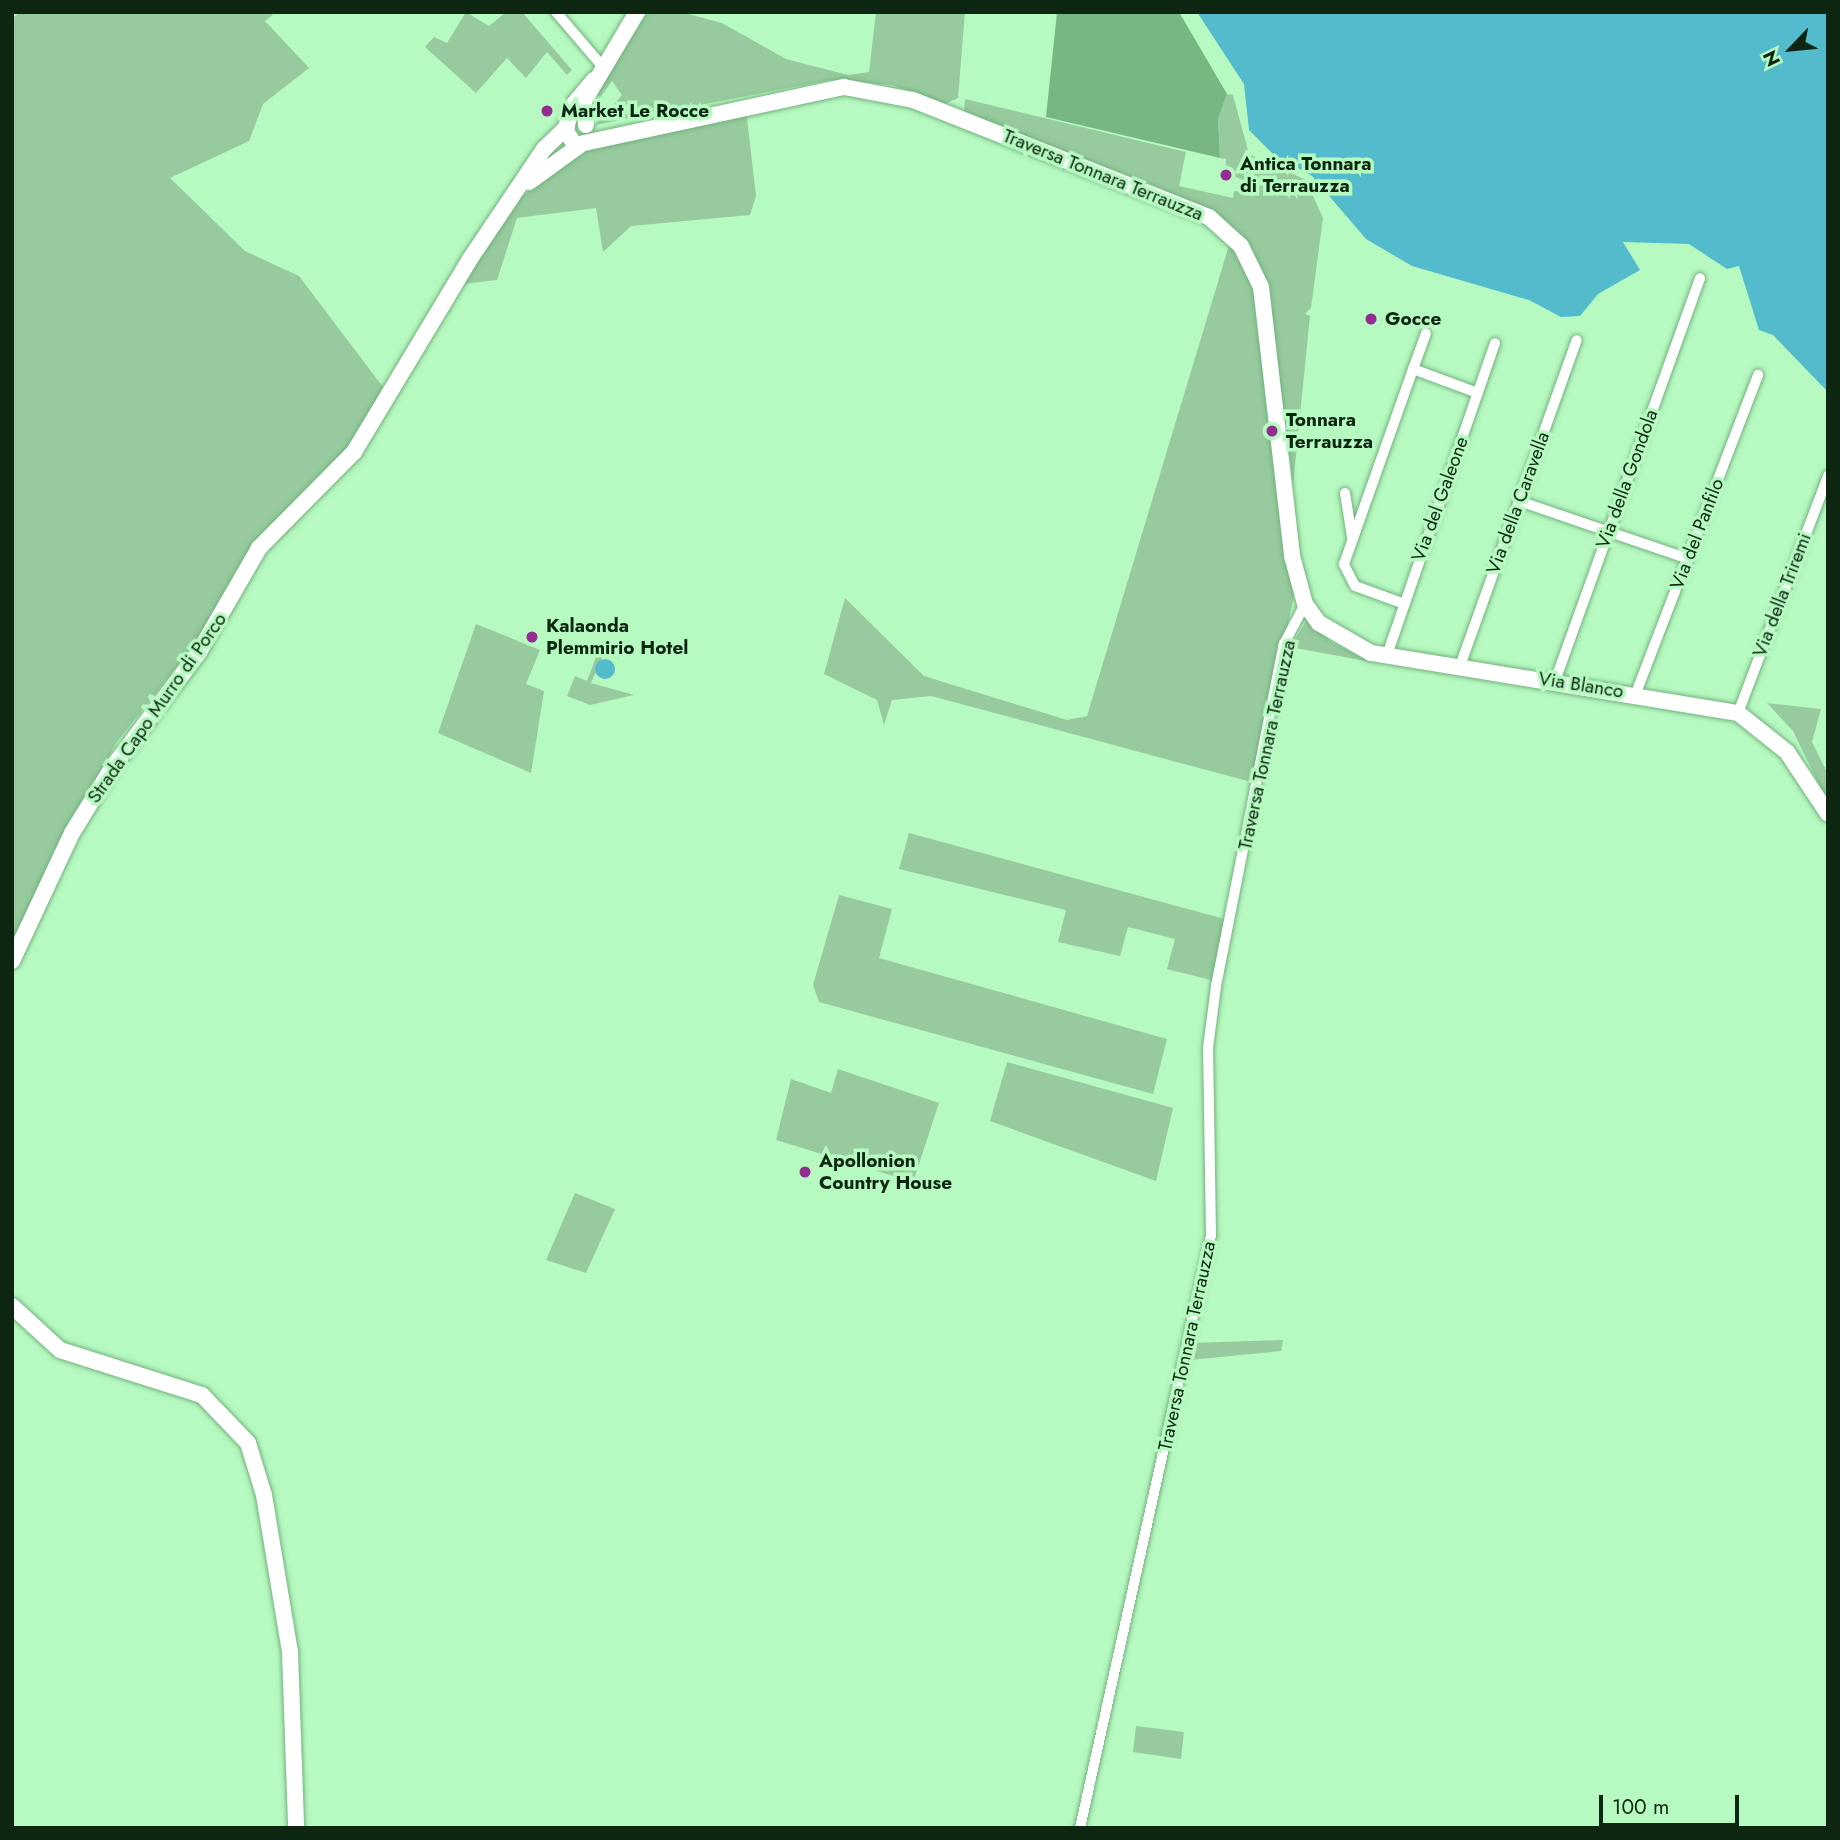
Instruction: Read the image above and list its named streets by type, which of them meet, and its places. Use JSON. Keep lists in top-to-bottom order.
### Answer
{
  "streets": {
    "street": [
      "Traversa Tonnara Terrauzza",
      "Via della Gondola",
      "Via del Galeone",
      "Via della Caravella",
      "Via del Panfilo",
      "Via della Triremi",
      "Via Blanco",
      "Strada Capo Murro di Porco"
    ]
  },
  "crossings": [
    ["Traversa Tonnara Terrauzza", "Via Blanco"],
    ["Traversa Tonnara Terrauzza", "Strada Capo Murro di Porco"],
    ["Via della Gondola", "Via Blanco"],
    ["Via del Galeone", "Via Blanco"],
    ["Via della Caravella", "Via Blanco"],
    ["Via del Panfilo", "Via Blanco"],
    ["Via della Triremi", "Via Blanco"]
  ],
  "places": [
    "Market Le Rocce",
    "Antica Tonnara di Terrauzza",
    "Gocce",
    "Tonnara Terrauzza",
    "Kalaonda Plemmirio Hotel",
    "Apollonion Country House"
  ],
  "scale_bar": "100 m",
  "north": "bottom left"
}
